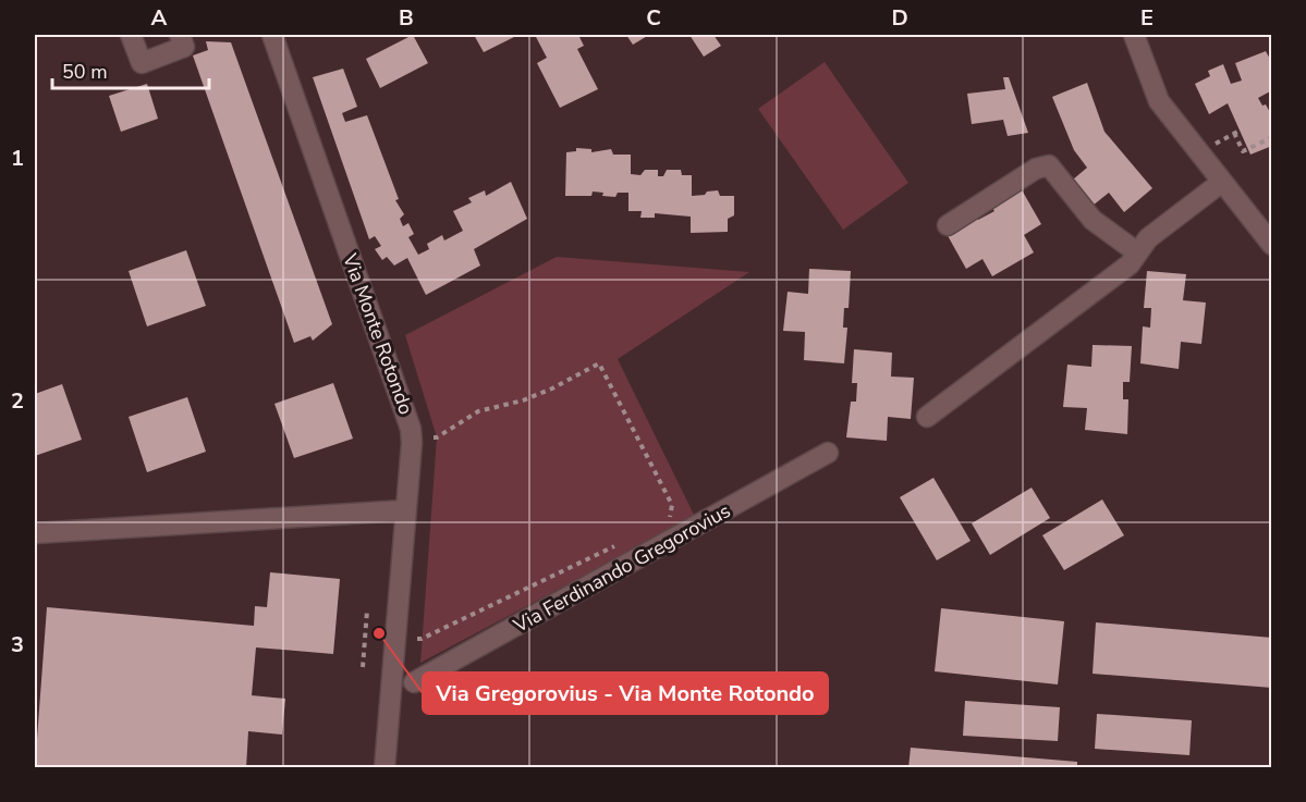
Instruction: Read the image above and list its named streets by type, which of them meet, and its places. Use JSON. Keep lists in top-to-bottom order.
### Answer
{
  "streets": {
    "street": ["Via Monte Rotondo", "Via Ferdinando Gregorovius"]
  },
  "places": ["Via Gregorovius - Via Monte Rotondo"],
  "scale_bar": "50 m",
  "grid": {
    "columns": [
      "A",
      "B",
      "C",
      "D",
      "E"
    ],
    "rows": ["1", "2", "3"]
  }
}
